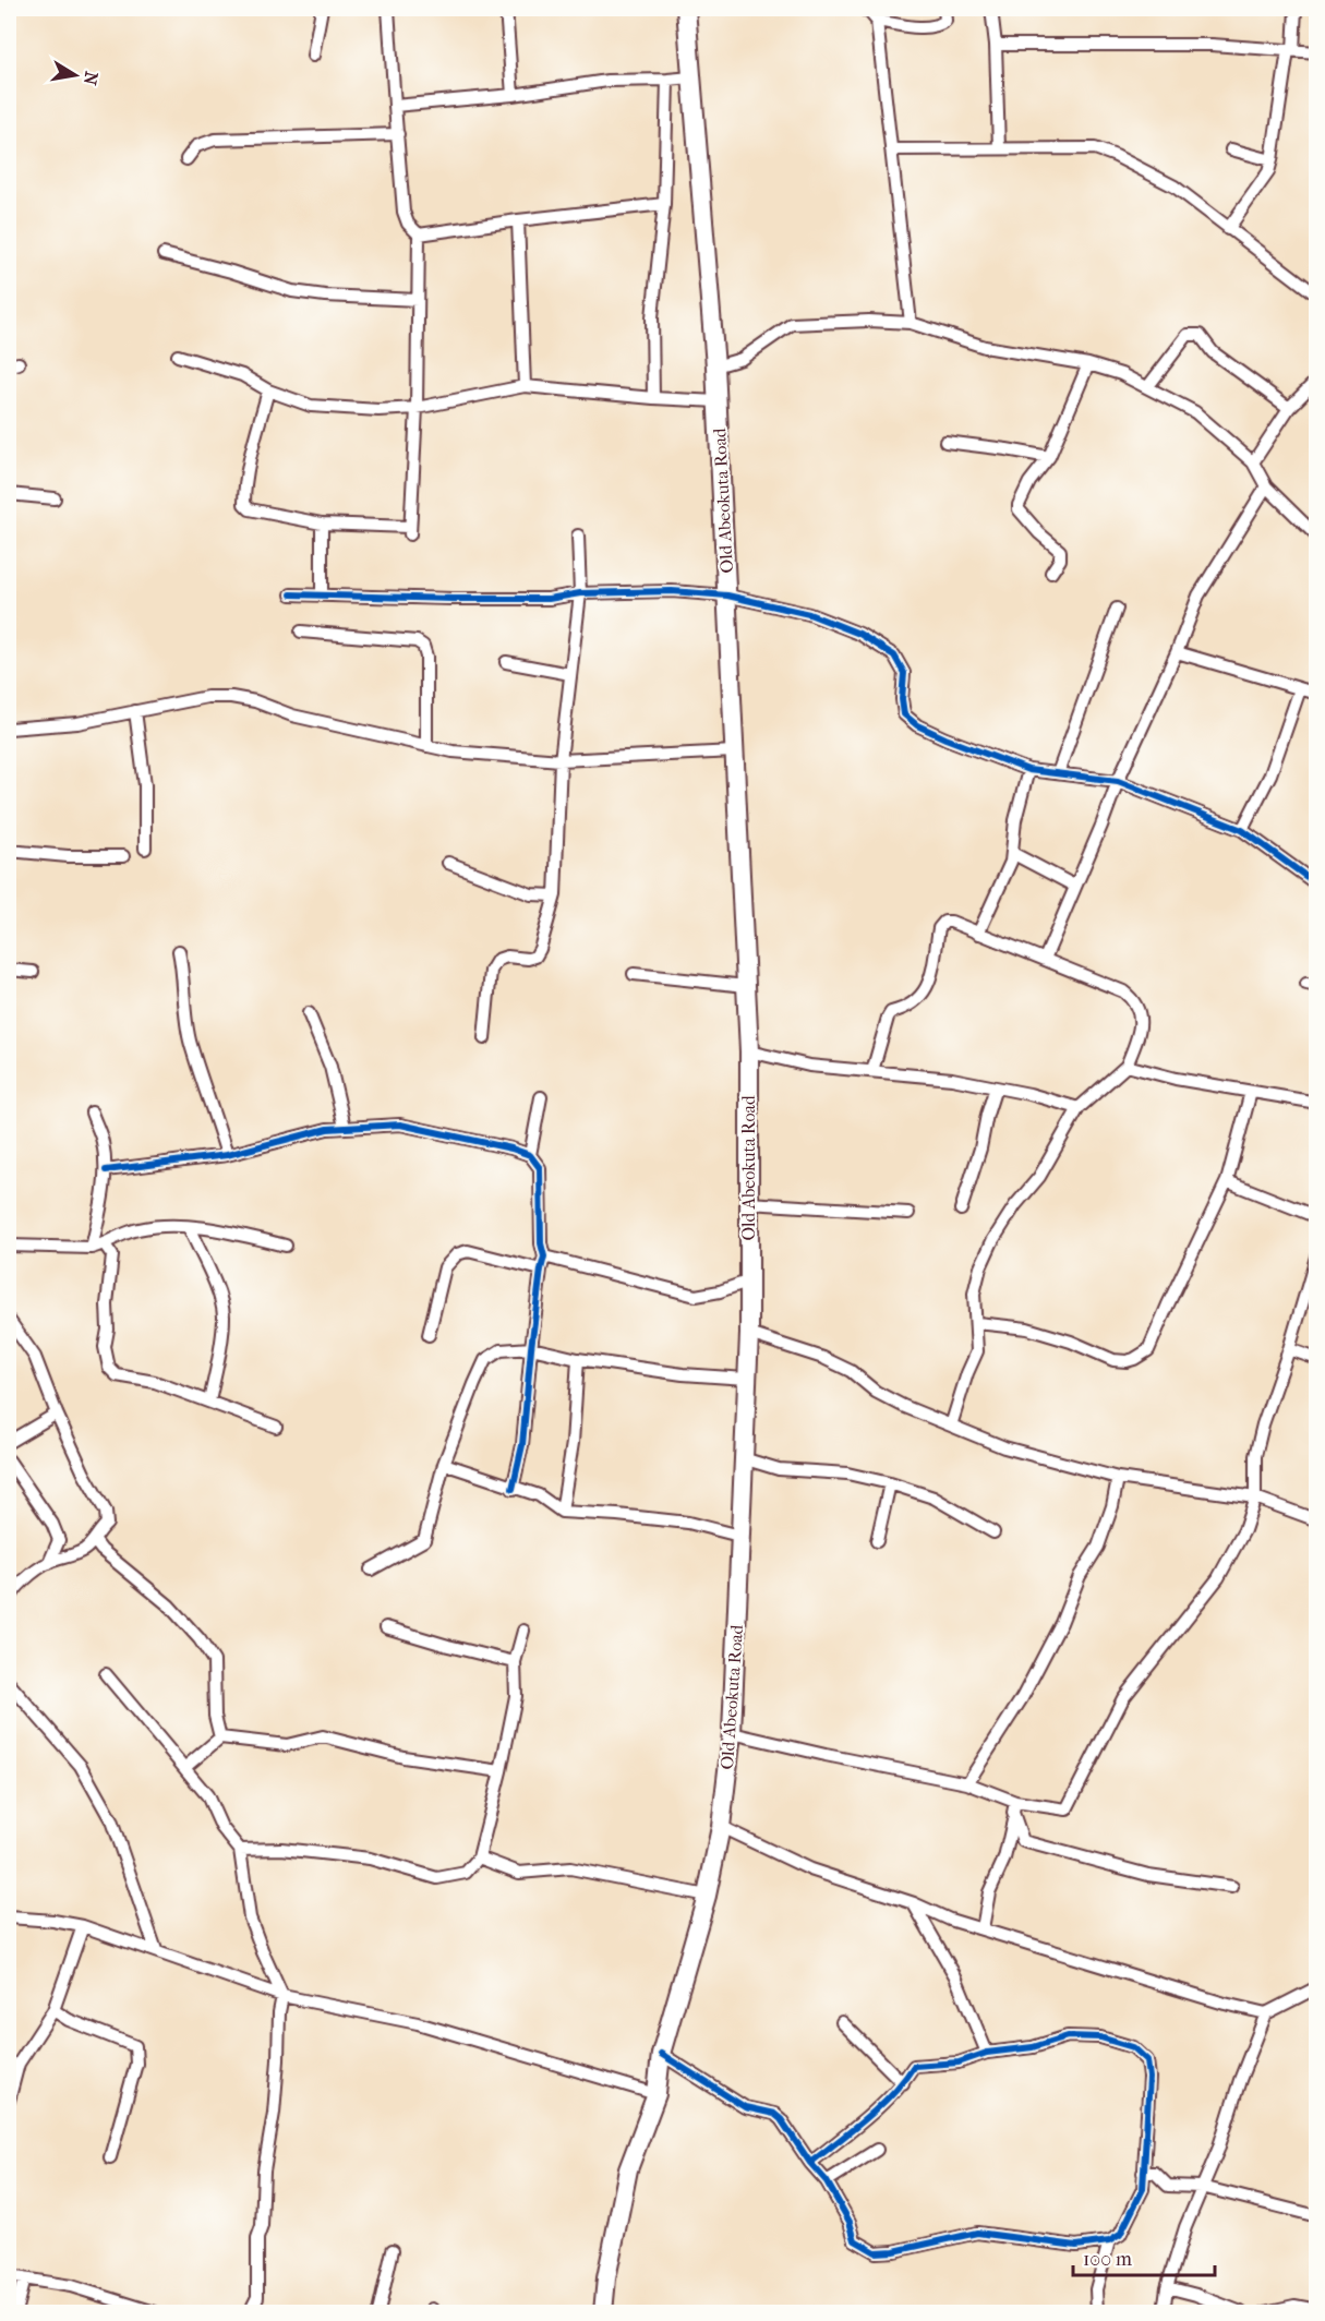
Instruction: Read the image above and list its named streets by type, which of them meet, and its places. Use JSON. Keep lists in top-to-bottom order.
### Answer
{
  "streets": {
    "highway": ["Old Abeokuta Road"]
  },
  "scale_bar": "100 m",
  "north": "right"
}
